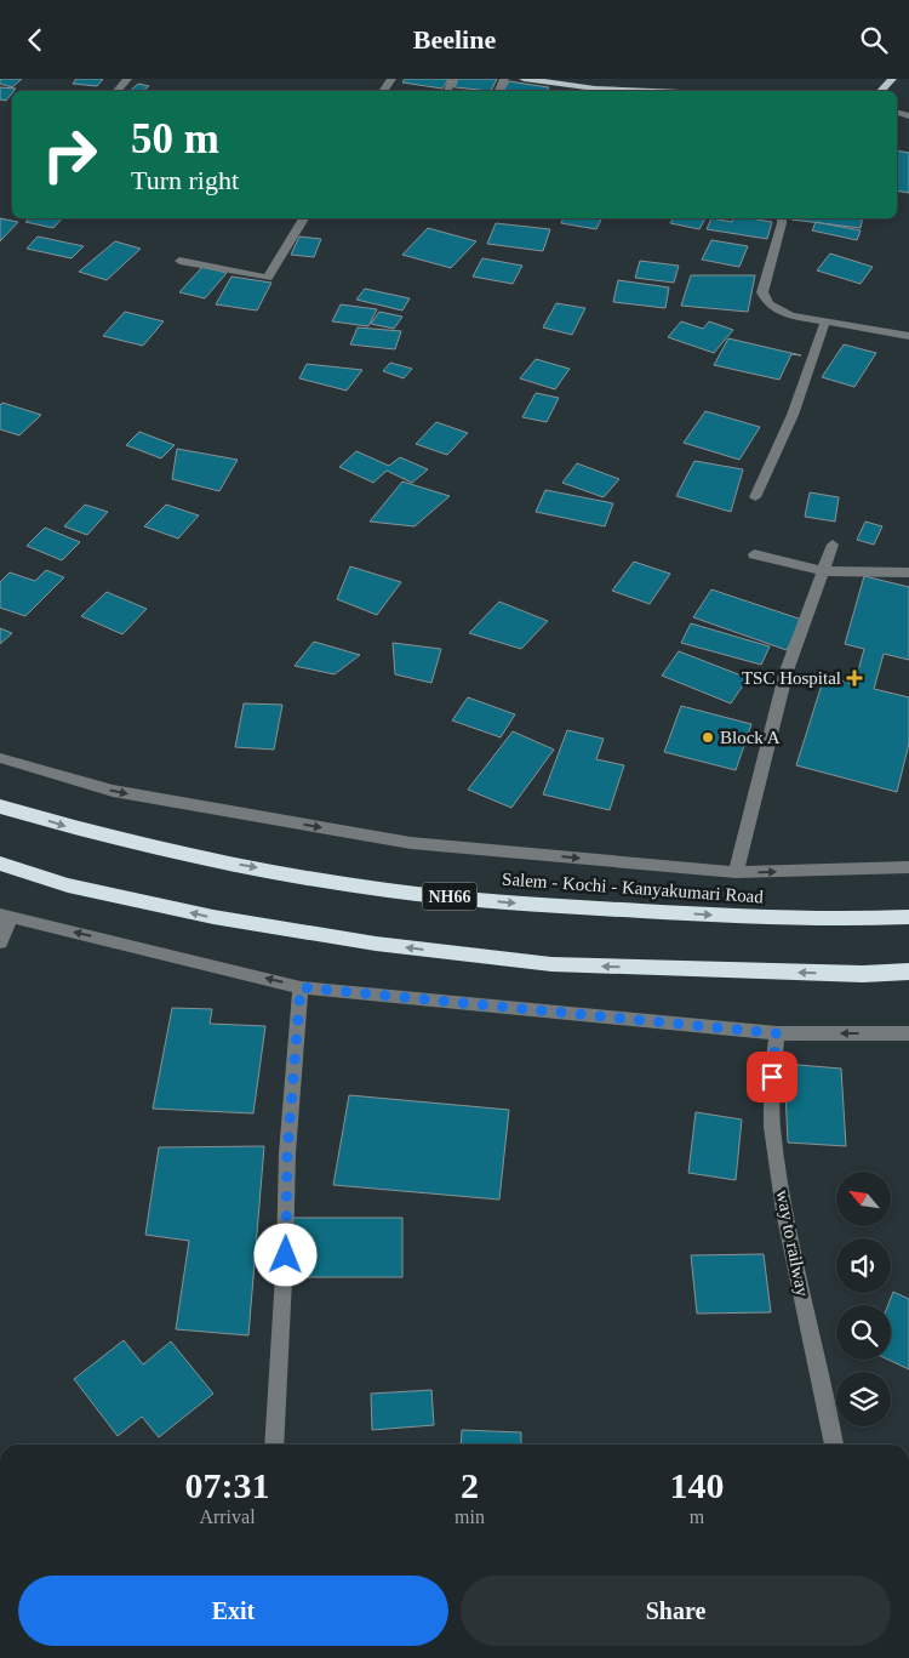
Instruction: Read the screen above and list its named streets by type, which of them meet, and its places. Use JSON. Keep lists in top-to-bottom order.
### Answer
{
  "streets": {
    "highway": ["Salem - Kochi - Kanyakumari Road", "NH66"],
    "street": ["way to railway"]
  },
  "places": {
    "health": ["TSC Hospital"],
    "other": ["Block A"]
  },
  "north": "top left",
  "page": {
    "header": "Beeline",
    "turn": ["50 m", "Turn right"],
    "eta": [
      "07:31",
      "Arrival",
      "2",
      "min",
      "140",
      "m"
    ],
    "buttons": ["Exit", "Share"]
  }
}
